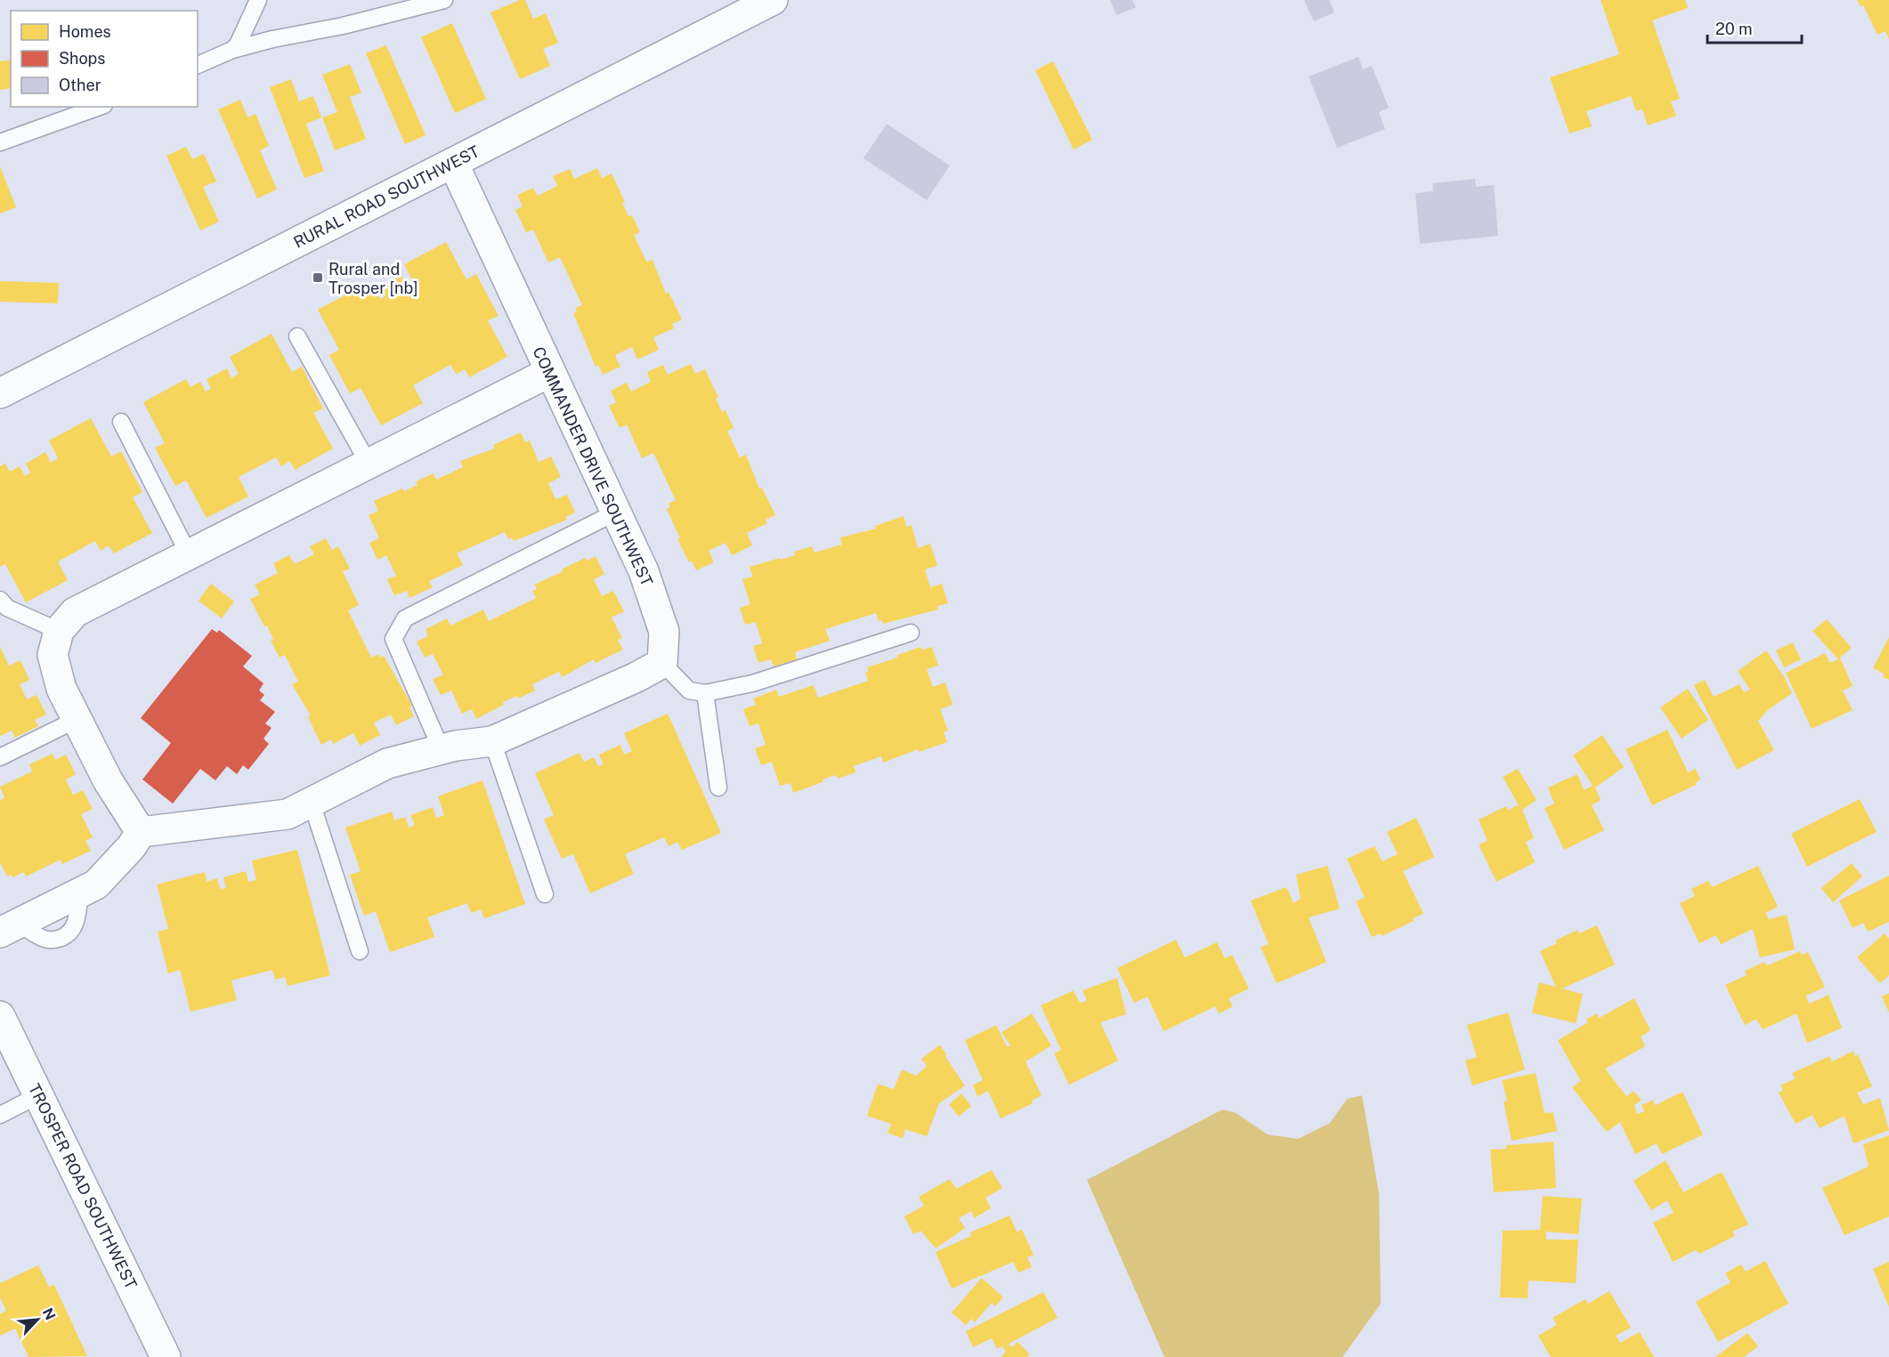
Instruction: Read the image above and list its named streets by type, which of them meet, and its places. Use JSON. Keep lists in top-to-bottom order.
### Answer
{
  "streets": {
    "street": ["RURAL ROAD SOUTHWEST", "COMMANDER DRIVE SOUTHWEST", "TROSPER ROAD SOUTHWEST"]
  },
  "crossings": [
    ["RURAL ROAD SOUTHWEST", "COMMANDER DRIVE SOUTHWEST"]
  ],
  "places": {
    "transit": ["Rural and Trosper [nb]"]
  },
  "legend": ["Homes", "Shops", "Other"],
  "scale_bar": "20 m",
  "north": "top right"
}
